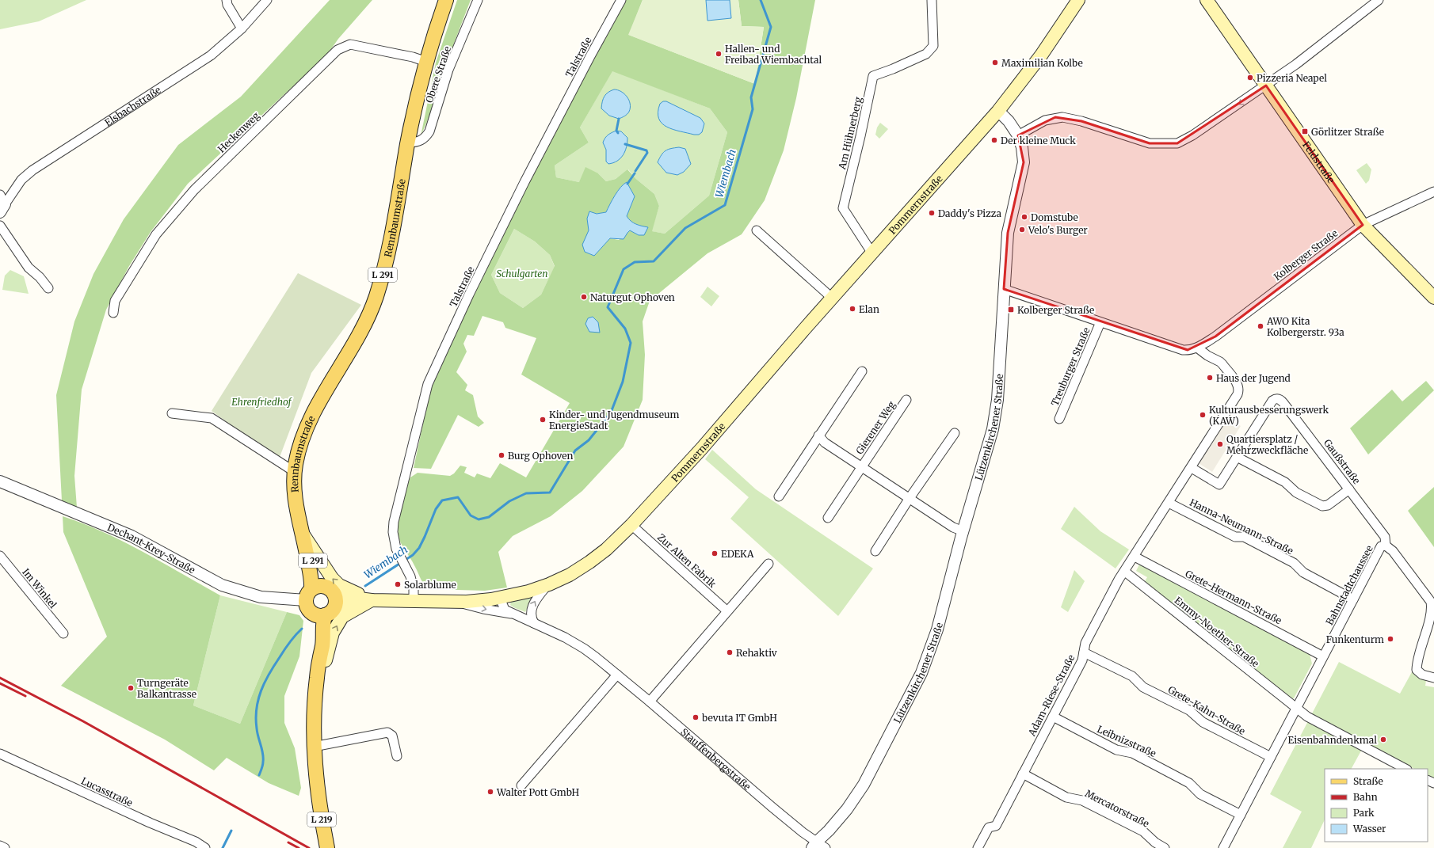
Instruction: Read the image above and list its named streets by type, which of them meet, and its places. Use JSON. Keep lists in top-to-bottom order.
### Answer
{
  "streets": {
    "main road": [
      "Feldstraße",
      "Pommernstraße",
      "Rennbaumstraße",
      "L 291",
      "Stauffenbergstraße",
      "L 219"
    ],
    "street": [
      "Talstraße",
      "Obere Straße",
      "Elsbachstraße",
      "Heckenweg",
      "Am Hühnerberg",
      "Kolberger Straße",
      "Treuburger Straße",
      "Lützenkirchener Straße",
      "Gierener Weg",
      "Gaußstraße",
      "Hanna-Neumann-Straße",
      "Dechant-Krey-Straße",
      "Zur Alten Fabrik",
      "Bahnstadtchaussee",
      "Im Winkel",
      "Grete-Hermann-Straße",
      "Emmy-Noether-Straße",
      "Adam-Riese-Straße",
      "Grete-Kahn-Straße",
      "Leibnizstraße",
      "Lucasstraße",
      "Mercatorstraße"
    ]
  },
  "crossings": [
    ["Talstraße", "Stauffenbergstraße"],
    ["Obere Straße", "Rennbaumstraße"],
    ["Heckenweg", "Rennbaumstraße"],
    ["Am Hühnerberg", "Pommernstraße"],
    ["Feldstraße", "Kolberger Straße"],
    ["Pommernstraße", "Lützenkirchener Straße"],
    ["Pommernstraße", "Zur Alten Fabrik"],
    ["Pommernstraße", "Stauffenbergstraße"],
    ["Pommernstraße", "L 219"],
    ["Rennbaumstraße", "Dechant-Krey-Straße"],
    ["Rennbaumstraße", "Stauffenbergstraße"],
    ["Rennbaumstraße", "L 219"],
    ["Kolberger Straße", "Treuburger Straße"],
    ["Kolberger Straße", "Lützenkirchener Straße"],
    ["Lützenkirchener Straße", "Gierener Weg"],
    ["Lützenkirchener Straße", "Stauffenbergstraße"],
    ["Lützenkirchener Straße", "L 219"],
    ["Gaußstraße", "Bahnstadtchaussee"],
    ["Gaußstraße", "Adam-Riese-Straße"],
    ["Hanna-Neumann-Straße", "Bahnstadtchaussee"],
    ["Hanna-Neumann-Straße", "Adam-Riese-Straße"],
    ["Dechant-Krey-Straße", "Stauffenbergstraße"],
    ["Bahnstadtchaussee", "Grete-Hermann-Straße"],
    ["Bahnstadtchaussee", "Emmy-Noether-Straße"],
    ["Bahnstadtchaussee", "Grete-Kahn-Straße"],
    ["Bahnstadtchaussee", "Leibnizstraße"],
    ["Grete-Hermann-Straße", "Adam-Riese-Straße"],
    ["Emmy-Noether-Straße", "Adam-Riese-Straße"],
    ["Adam-Riese-Straße", "Grete-Kahn-Straße"],
    ["Adam-Riese-Straße", "Leibnizstraße"],
    ["Adam-Riese-Straße", "Mercatorstraße"],
    ["Stauffenbergstraße", "L 219"]
  ],
  "water": ["Wiembach"],
  "parks": ["Schulgarten", "Ehrenfriedhof"],
  "places": {
    "other": [
      "Hallen- und Freibad Wiembachtal",
      "Maximilian Kolbe",
      "Pizzeria Neapel",
      "Der kleine Muck",
      "Daddy's Pizza",
      "Domstube",
      "Velo's Burger",
      "Naturgut Ophoven",
      "Elan",
      "AWO Kita Kolbergerstr. 93a",
      "Haus der Jugend",
      "Kulturausbesserungswerk (KAW)",
      "Kinder- und Jugendmuseum EnergieStadt",
      "Quartiersplatz / Mehrzweckfläche",
      "Burg Ophoven",
      "EDEKA",
      "Solarblume",
      "Funkenturm",
      "Rehaktiv",
      "Turngeräte Balkantrasse",
      "bevuta IT GmbH",
      "Eisenbahndenkmal",
      "Walter Pott GmbH"
    ],
    "transit": ["Görlitzer Straße", "Kolberger Straße"]
  },
  "legend": [
    "Straße",
    "Bahn",
    "Park",
    "Wasser"
  ]
}
